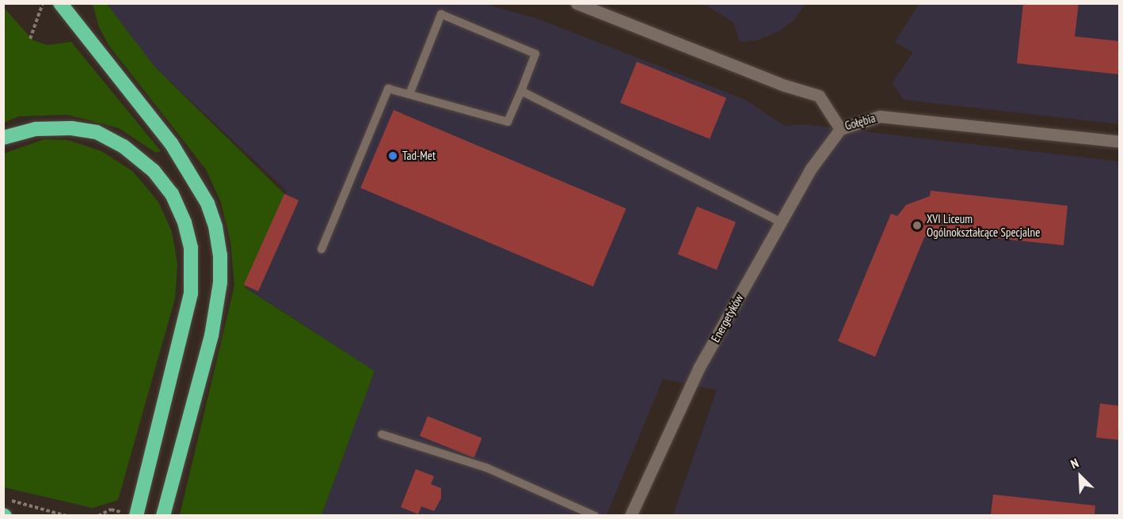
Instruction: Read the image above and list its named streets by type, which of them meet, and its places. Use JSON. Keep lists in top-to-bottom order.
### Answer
{
  "streets": {
    "street": ["Gołębia", "Energetyków"]
  },
  "crossings": [
    ["Gołębia", "Energetyków"]
  ],
  "places": ["Tad-Met", "XVI Liceum Ogólnokształcące Specjalne"],
  "north": "top left"
}
